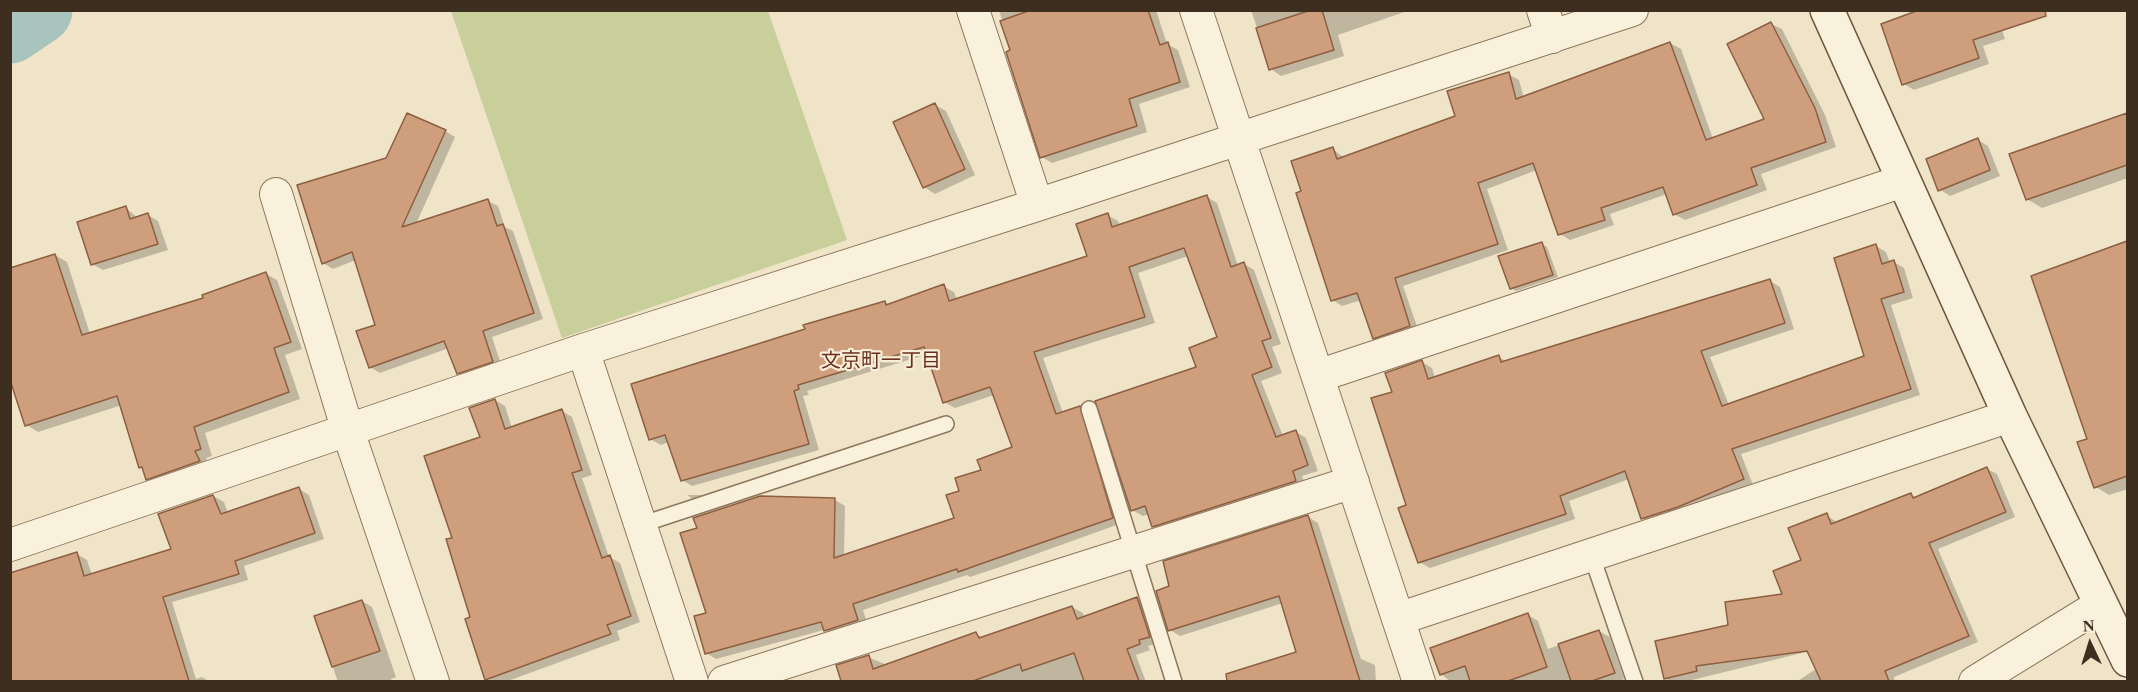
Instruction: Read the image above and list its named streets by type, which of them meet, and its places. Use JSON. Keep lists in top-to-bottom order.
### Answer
{
  "districts": ["文京町一丁目"],
  "north": "top"
}
